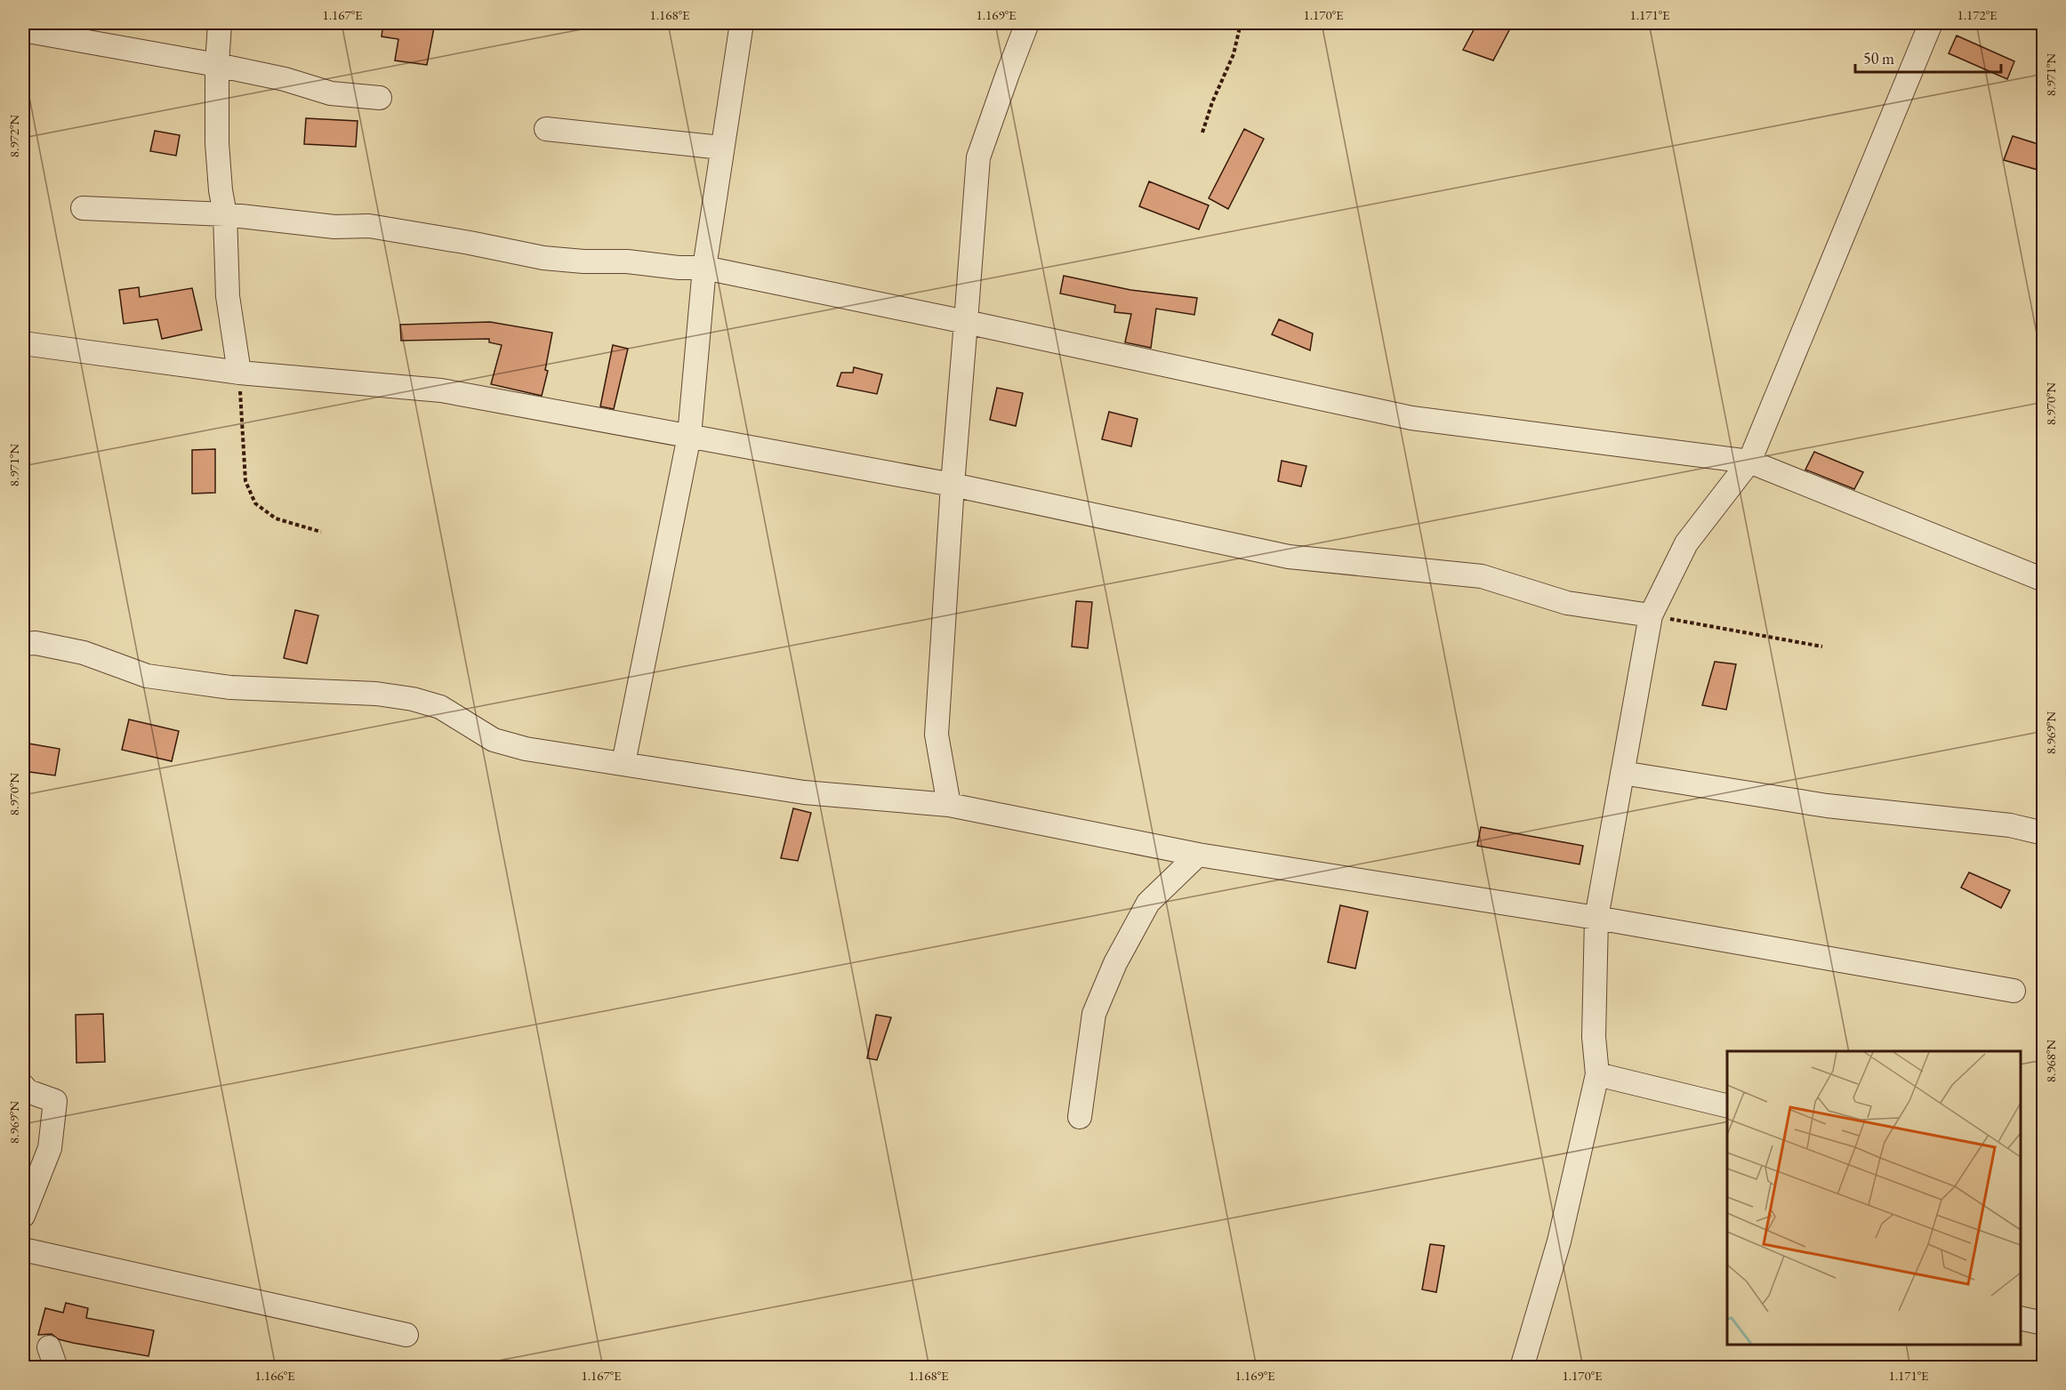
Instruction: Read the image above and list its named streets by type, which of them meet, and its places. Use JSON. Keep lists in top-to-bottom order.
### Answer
{
  "scale_bar": "50 m",
  "coordinates": [
    "1.167°E",
    "1.168°E",
    "1.169°E",
    "1.170°E",
    "1.171°E",
    "1.172°E",
    "8.971°N",
    "8.972°N",
    "8.970°N",
    "8.969°N",
    "8.968°N",
    "1.166°E"
  ]
}
